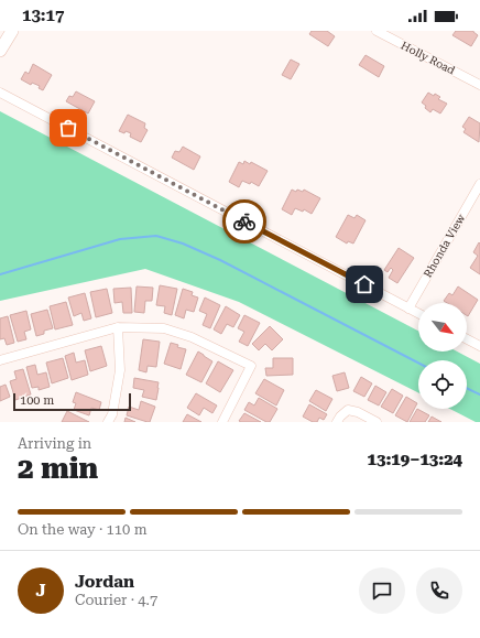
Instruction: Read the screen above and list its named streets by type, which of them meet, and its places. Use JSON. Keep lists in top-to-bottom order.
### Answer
{
  "streets": {
    "street": ["Holly Road", "Rhonda View"]
  },
  "scale_bar": "100 m",
  "north": "bottom right",
  "page": {
    "status": "13:17",
    "scale": "100 m",
    "heading": ["2 min", "Arriving in", "13:19–13:24"],
    "panel": ["Jordan", "Courier · 4.7"],
    "bar": "On the way · 110 m",
    "round": "J"
  }
}
